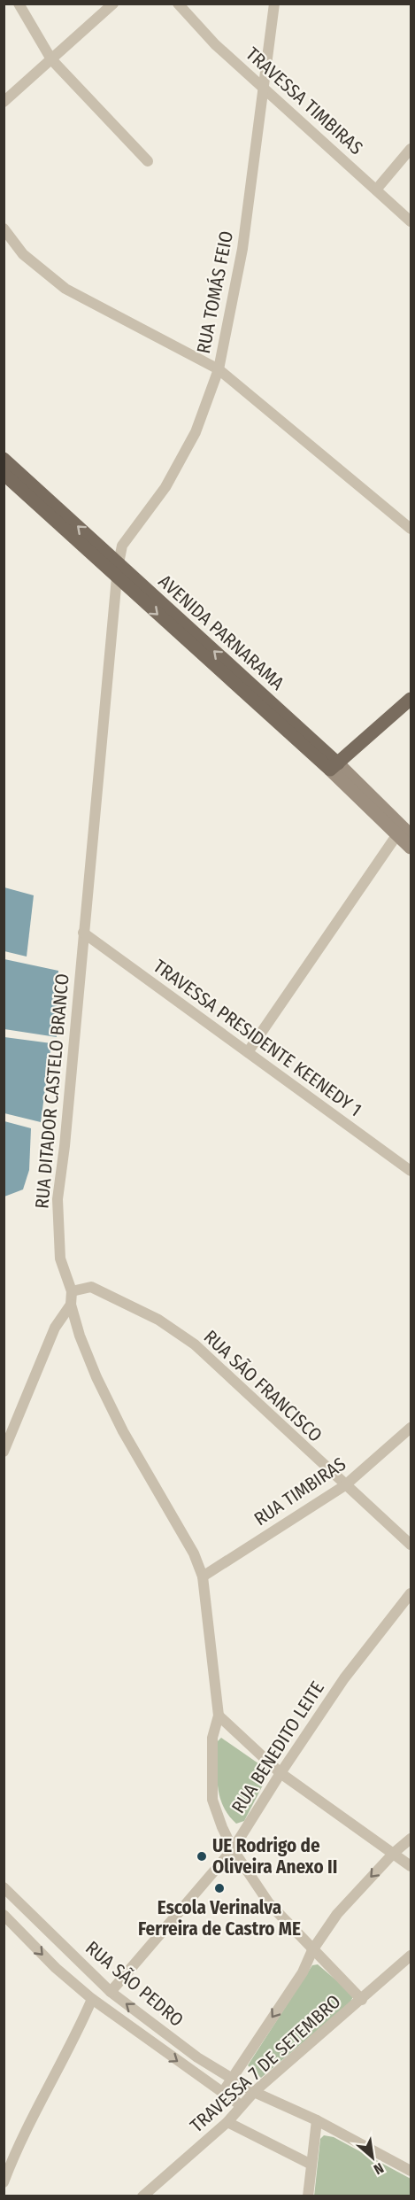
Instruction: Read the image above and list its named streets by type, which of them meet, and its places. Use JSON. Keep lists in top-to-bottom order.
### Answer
{
  "streets": {
    "main road": ["AVENIDA PARNARAMA"],
    "street": [
      "TRAVESSA TIMBIRAS",
      "RUA TOMÁS FEIO",
      "TRAVESSA PRESIDENTE KEENEDY 1",
      "RUA DITADOR CASTELO BRANCO",
      "RUA SÃO FRANCISCO",
      "RUA TIMBIRAS",
      "RUA BENEDITO LEITE",
      "RUA SÃO PEDRO",
      "TRAVESSA 7 DE SETEMBRO"
    ]
  },
  "crossings": [
    ["TRAVESSA TIMBIRAS", "RUA TOMÁS FEIO"],
    ["RUA TOMÁS FEIO", "AVENIDA PARNARAMA"],
    ["AVENIDA PARNARAMA", "RUA DITADOR CASTELO BRANCO"],
    ["TRAVESSA PRESIDENTE KEENEDY 1", "RUA DITADOR CASTELO BRANCO"],
    ["RUA DITADOR CASTELO BRANCO", "RUA SÃO FRANCISCO"],
    ["RUA DITADOR CASTELO BRANCO", "RUA TIMBIRAS"],
    ["RUA DITADOR CASTELO BRANCO", "RUA BENEDITO LEITE"],
    ["RUA DITADOR CASTELO BRANCO", "TRAVESSA 7 DE SETEMBRO"],
    ["RUA SÃO FRANCISCO", "RUA TIMBIRAS"],
    ["RUA BENEDITO LEITE", "RUA SÃO PEDRO"],
    ["RUA SÃO PEDRO", "TRAVESSA 7 DE SETEMBRO"]
  ],
  "places": ["UE Rodrigo de Oliveira Anexo II", "Escola Verinalva Ferreira de Castro ME"],
  "north": "bottom right"
}
